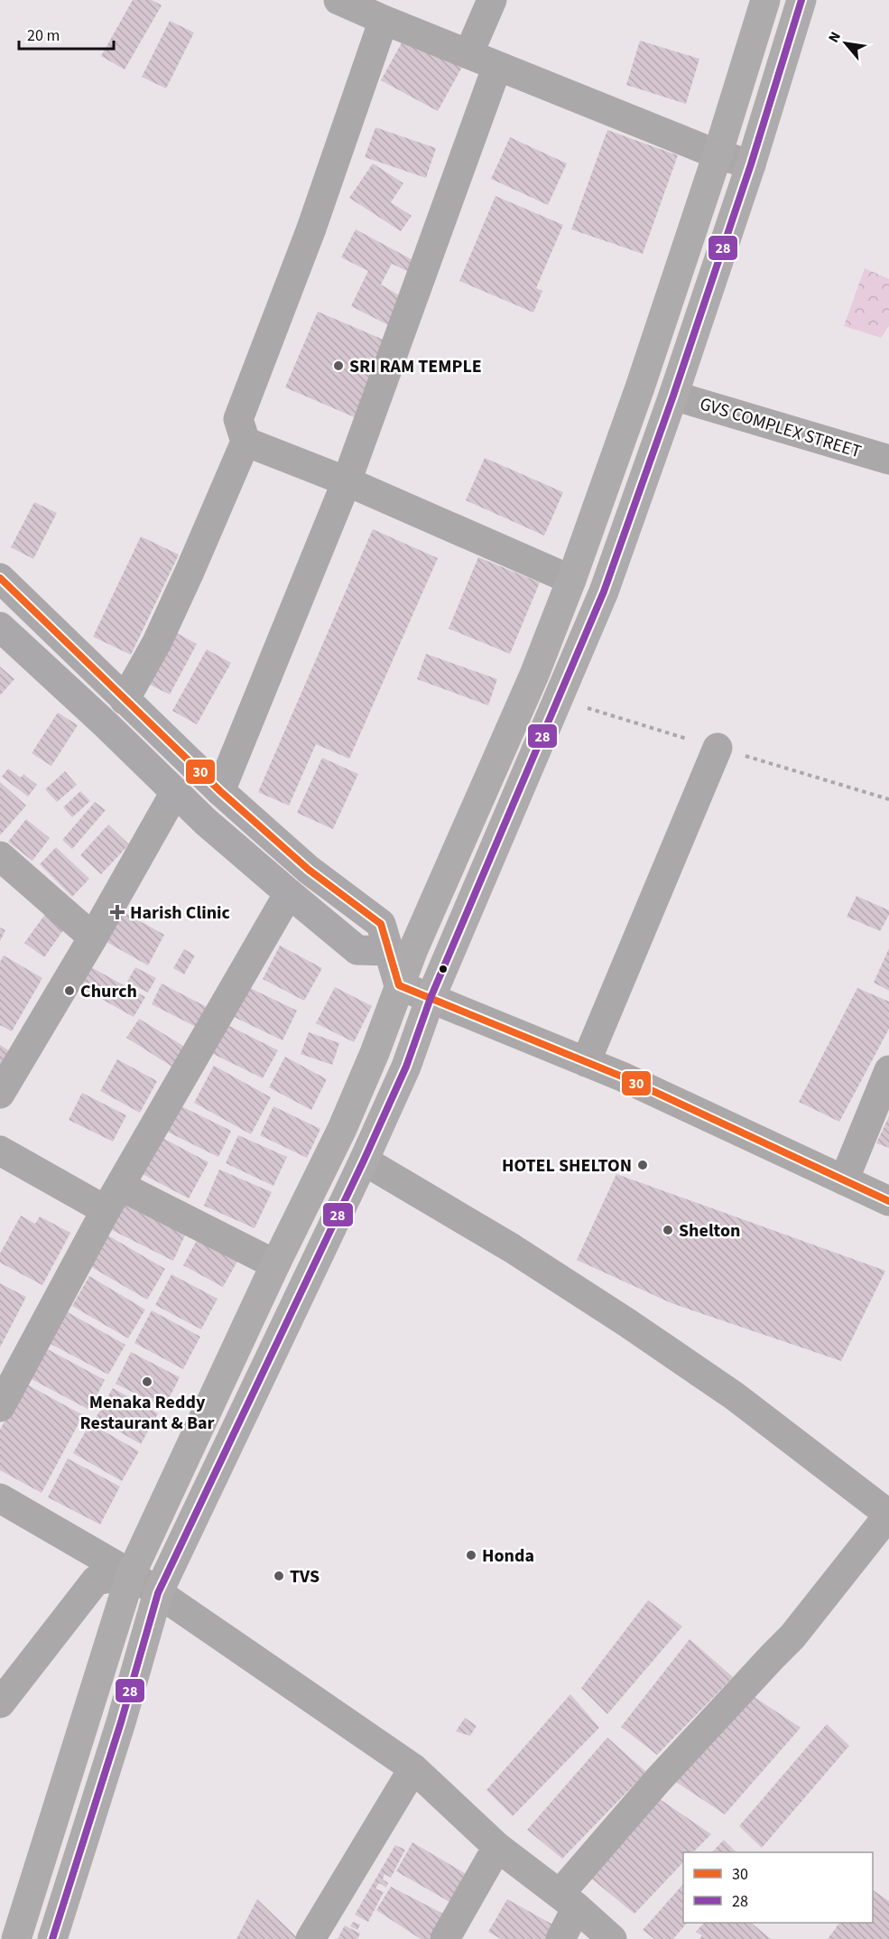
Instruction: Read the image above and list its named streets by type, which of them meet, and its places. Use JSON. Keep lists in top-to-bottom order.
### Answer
{
  "streets": {
    "street": ["GVS COMPLEX STREET"]
  },
  "places": {
    "other": [
      "SRI RAM TEMPLE",
      "Church",
      "HOTEL SHELTON",
      "Shelton",
      "Menaka Reddy Restaurant & Bar",
      "Honda",
      "TVS"
    ],
    "health": ["Harish Clinic"]
  },
  "lines": ["transit line 28", "transit line 30"],
  "legend": ["30", "28"],
  "scale_bar": "20 m",
  "north": "top left"
}
